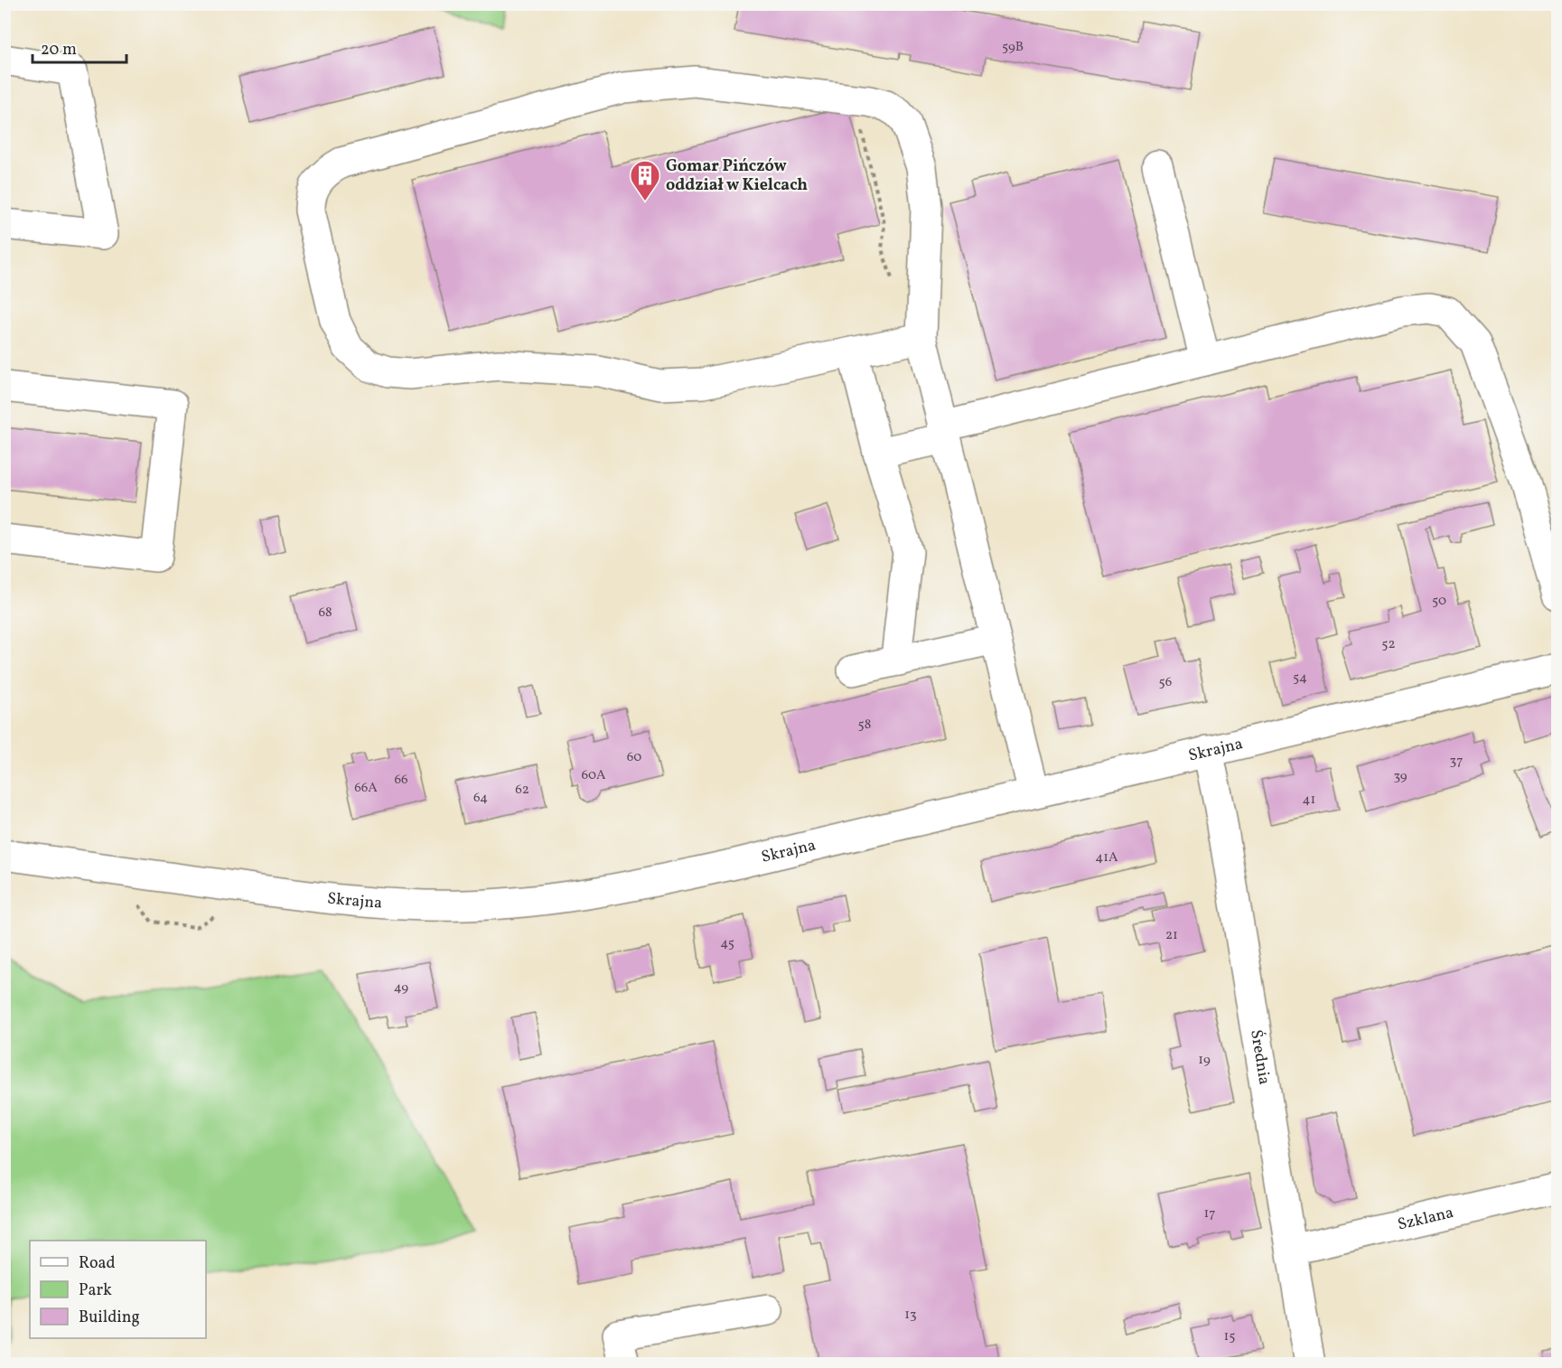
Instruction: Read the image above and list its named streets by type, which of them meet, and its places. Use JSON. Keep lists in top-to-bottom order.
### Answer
{
  "streets": {
    "street": ["Skrajna", "Średnia", "Szklana"]
  },
  "crossings": [
    ["Skrajna", "Średnia"],
    ["Średnia", "Szklana"]
  ],
  "places": {
    "building": ["Gomar Pińczów oddział w Kielcach"]
  },
  "house_numbers": [
    "59B",
    "50",
    "68",
    "52",
    "54",
    "56",
    "58",
    "60",
    "37",
    "60A",
    "39",
    "66",
    "66A",
    "62",
    "64",
    "41",
    "41A",
    "21",
    "45",
    "49",
    "19",
    "17",
    "13",
    "15"
  ],
  "legend": ["Road", "Park", "Building"],
  "scale_bar": "20 m"
}
